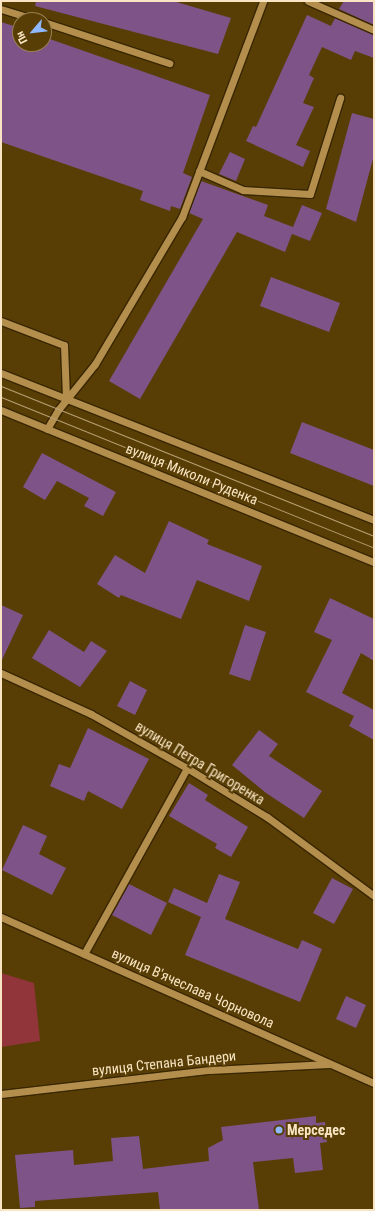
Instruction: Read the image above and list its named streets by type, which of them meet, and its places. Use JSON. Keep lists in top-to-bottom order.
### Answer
{
  "streets": {
    "street": [
      "вулиця Миколи Руденка",
      "вулиця Петра Григоренка",
      "вулиця В'ячеслава Чорновола",
      "вулиця Степана Бандери"
    ]
  },
  "crossings": [
    ["вулиця В'ячеслава Чорновола", "вулиця Степана Бандери"]
  ],
  "places": ["Мерседес"],
  "north": "bottom left"
}
